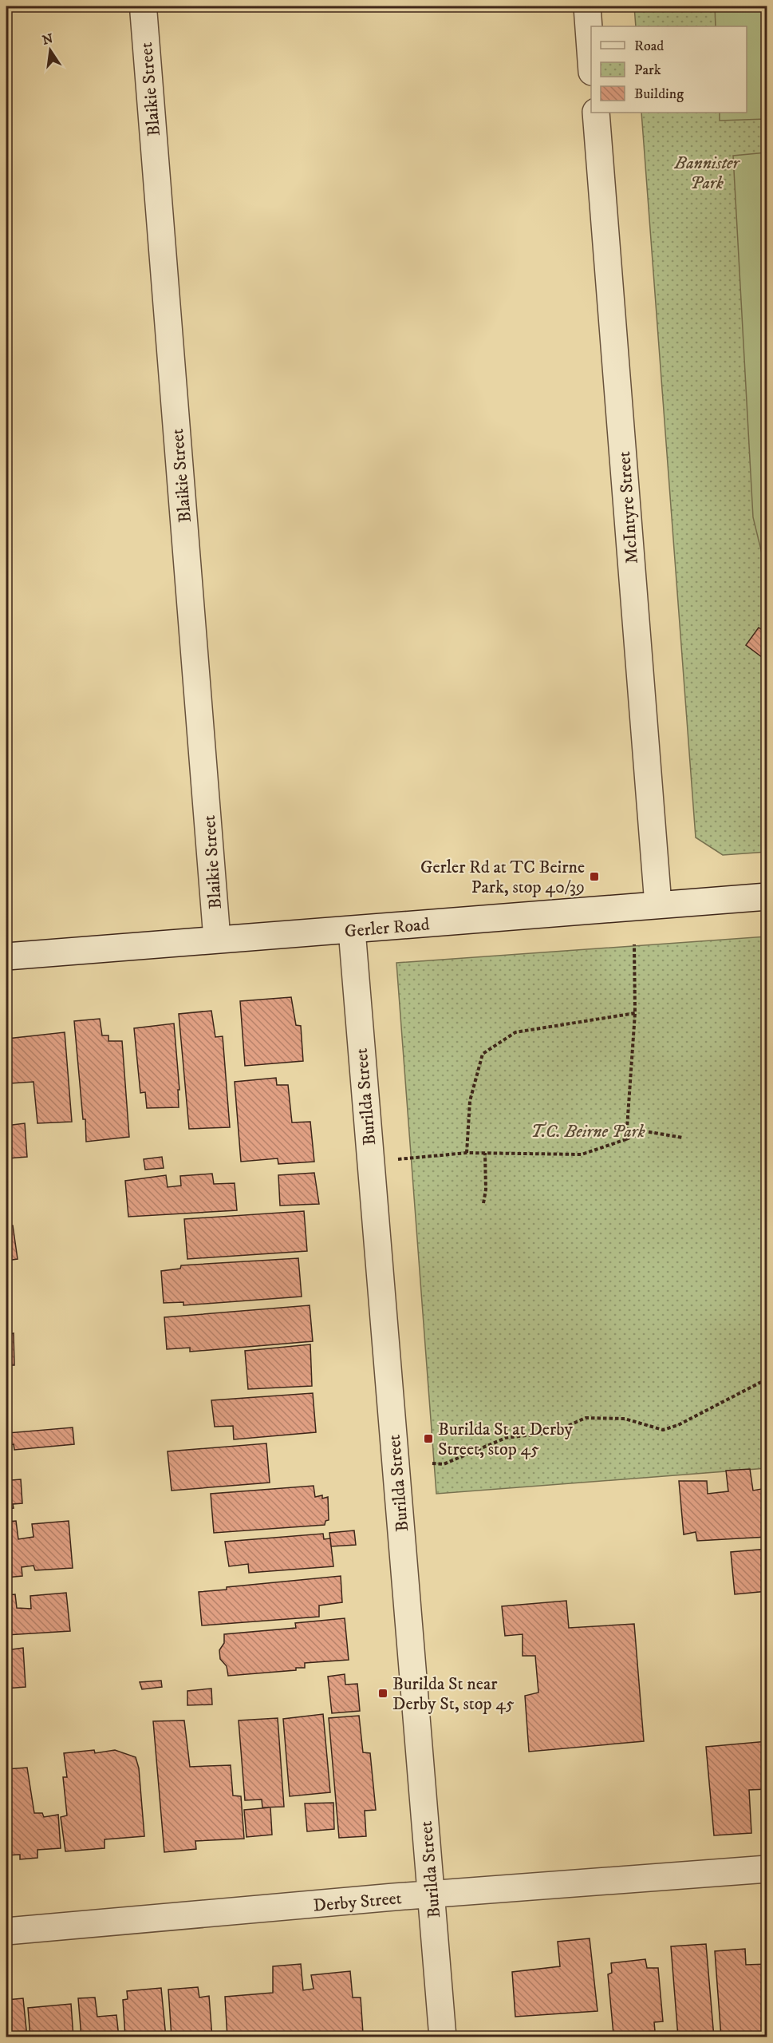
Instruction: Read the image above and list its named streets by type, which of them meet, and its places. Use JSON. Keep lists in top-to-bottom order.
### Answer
{
  "streets": {
    "street": [
      "Blaikie Street",
      "McIntyre Street",
      "Gerler Road",
      "Burilda Street",
      "Derby Street"
    ]
  },
  "crossings": [
    ["Blaikie Street", "Gerler Road"],
    ["McIntyre Street", "Gerler Road"],
    ["Gerler Road", "Burilda Street"],
    ["Burilda Street", "Derby Street"]
  ],
  "parks": ["Bannister Park", "T.C. Beirne Park"],
  "places": {
    "transit": ["Gerler Rd at TC Beirne Park, stop 40/39", "Burilda St at Derby Street, stop 45", "Burilda St near Derby St, stop 45"]
  },
  "legend": ["Road", "Park", "Building"],
  "north": "top"
}
